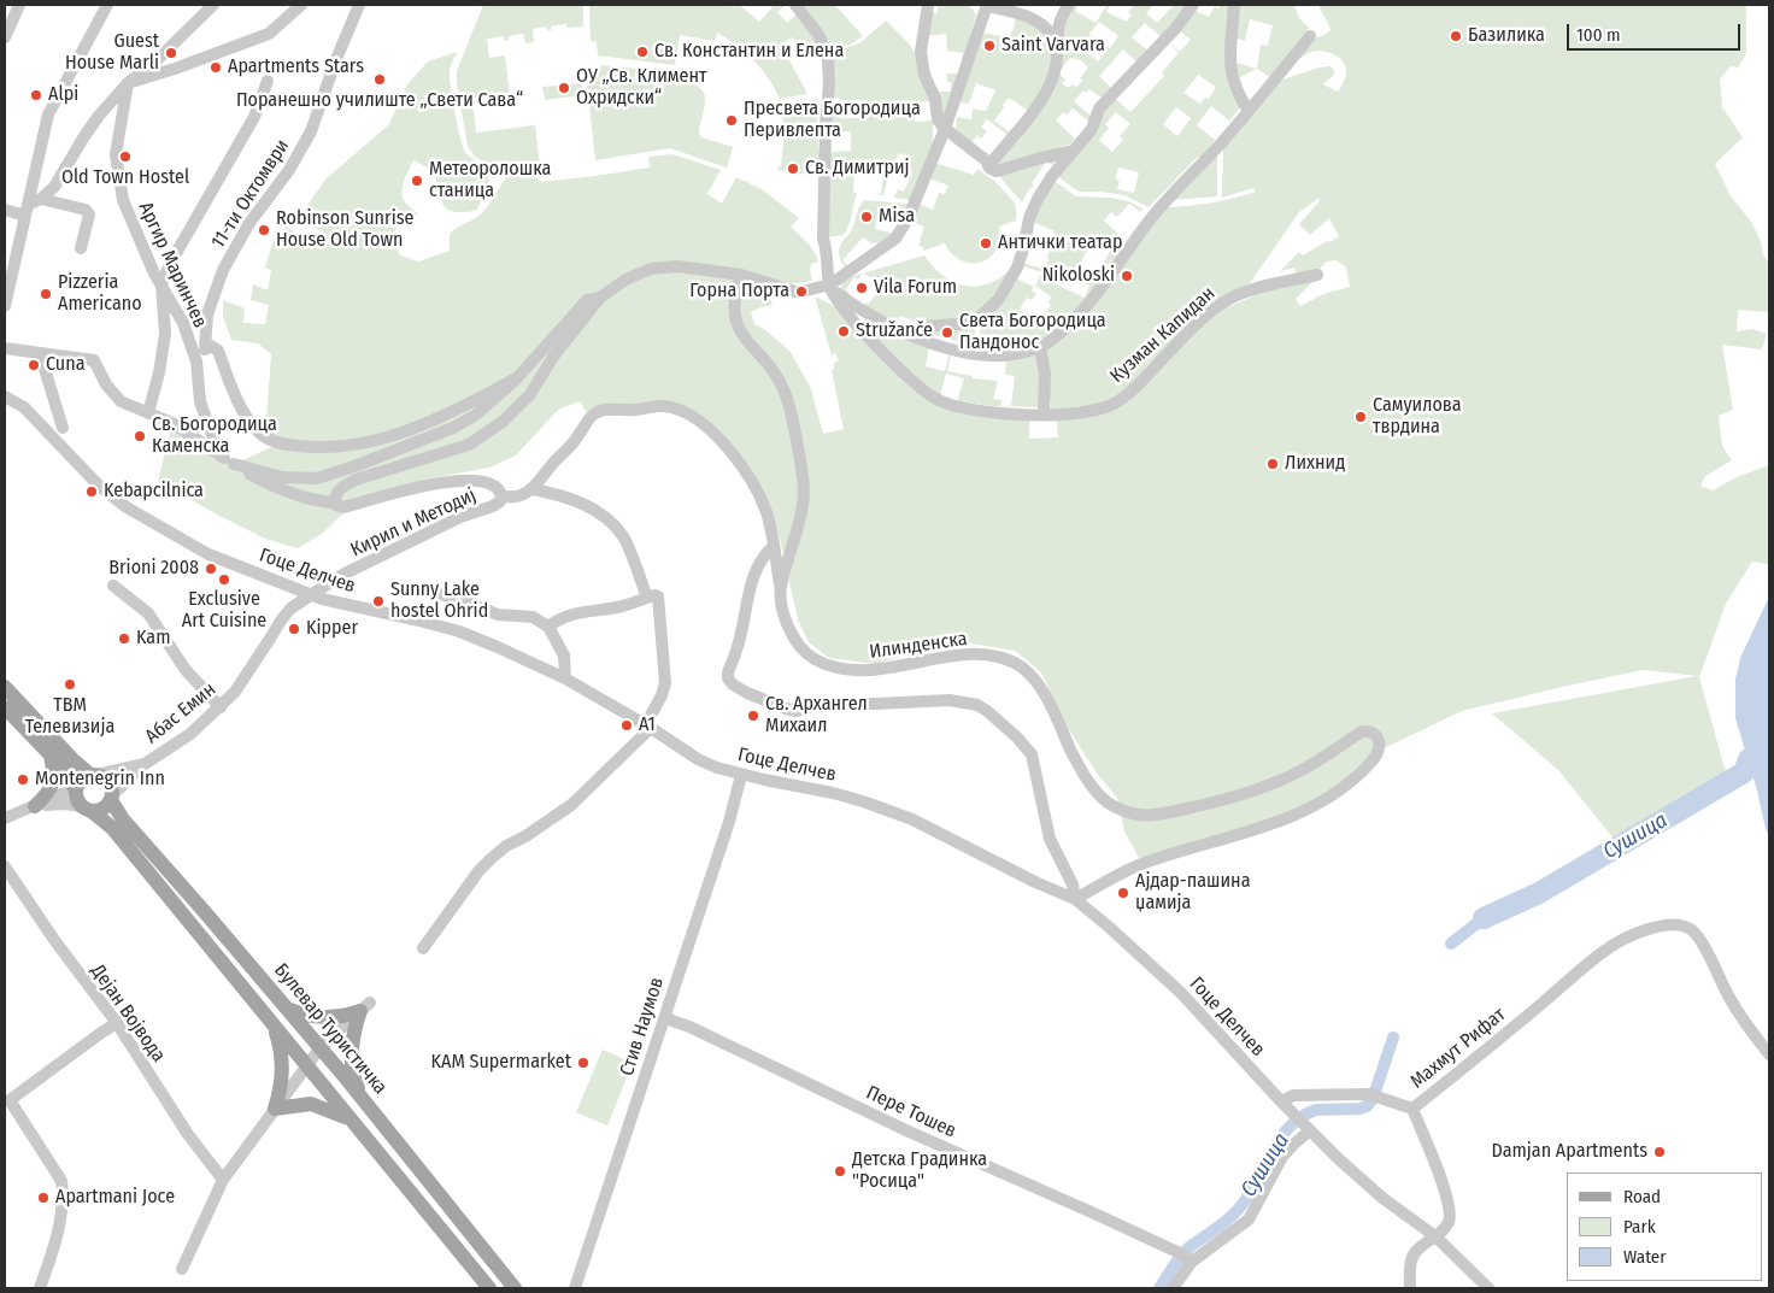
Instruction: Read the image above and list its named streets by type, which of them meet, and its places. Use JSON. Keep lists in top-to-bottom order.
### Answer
{
  "streets": {
    "main road": ["Булевар Туристичка"],
    "street": [
      "11-ти Октомври",
      "Аргир Маринчев",
      "Кузман Капидан",
      "Кирил и Методиј",
      "Гоце Делчев",
      "Илинденска",
      "Абас Емин",
      "Дејан Војвода",
      "Стив Наумов",
      "Махмут Рифат",
      "Пере Тошев"
    ]
  },
  "crossings": [
    ["11-ти Октомври", "Аргир Маринчев"],
    ["Аргир Маринчев", "Кирил и Методиј"],
    ["Кирил и Методиј", "Гоце Делчев"],
    ["Кирил и Методиј", "Абас Емин"],
    ["Гоце Делчев", "Илинденска"],
    ["Гоце Делчев", "Абас Емин"],
    ["Гоце Делчев", "Стив Наумов"],
    ["Гоце Делчев", "Махмут Рифат"],
    ["Абас Емин", "Булевар Туристичка"],
    ["Стив Наумов", "Пере Тошев"]
  ],
  "water": ["Сушица"],
  "places": [
    "Базилика",
    "Saint Varvara",
    "Св. Константин и Елена",
    "Guest House Marli",
    "Apartments Stars",
    "Поранешно училиште „Свети Сава“",
    "ОУ „Св. Климент Охридски“",
    "Alpi",
    "Пресвета Богородица Перивлепта",
    "Old Town Hostel",
    "Св. Димитриј",
    "Метеоролошка станица",
    "Misa",
    "Robinson Sunrise House Old Town",
    "Антички театар",
    "Nikoloski",
    "Vila Forum",
    "Горна Порта",
    "Pizzeria Americano",
    "Stružanče",
    "Света Богородица Пандонос",
    "Cuna",
    "Самуилова тврдина",
    "Св. Богородица Каменска",
    "Лихнид",
    "Kebapcilnica",
    "Brioni 2008",
    "Exclusive Art Cuisine",
    "Sunny Lake hostel Ohrid",
    "Kipper",
    "Kam",
    "ТВМ Телевизија",
    "Св. Архангел Михаил",
    "A1",
    "Montenegrin Inn",
    "Ајдар-пашина џамија",
    "KAM Supermarket",
    "Damjan Apartments",
    "Детска Градинка \"Росица\"",
    "Apartmani Joce"
  ],
  "legend": ["Road", "Park", "Water"],
  "scale_bar": "100 m"
}
